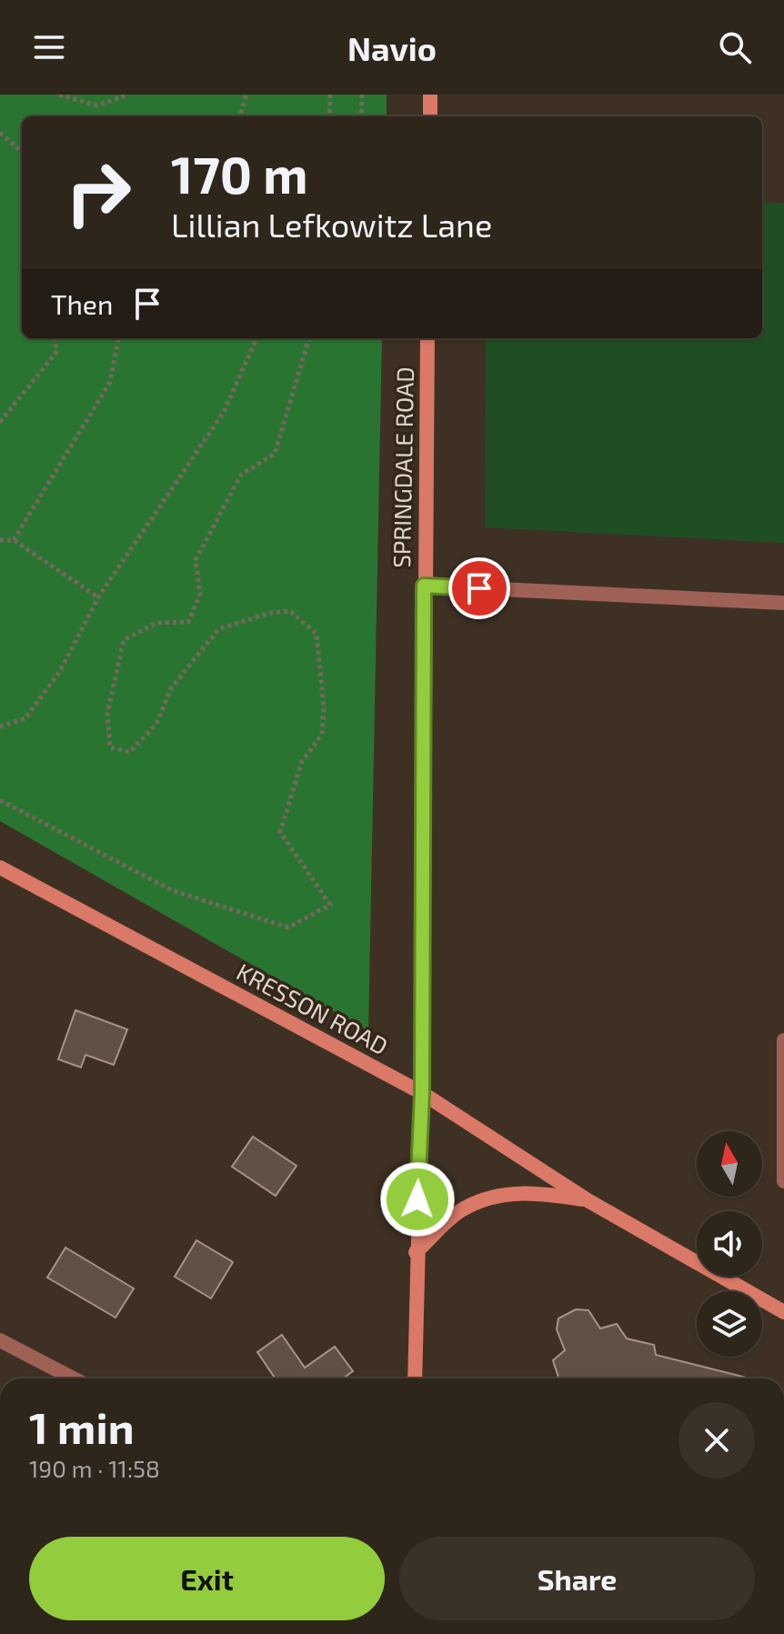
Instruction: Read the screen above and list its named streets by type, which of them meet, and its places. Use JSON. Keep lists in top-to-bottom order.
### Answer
{
  "streets": {
    "main road": ["SPRINGDALE ROAD", "KRESSON ROAD"]
  },
  "crossings": [
    ["SPRINGDALE ROAD", "KRESSON ROAD"]
  ],
  "north": "top",
  "page": {
    "header": "Navio",
    "turn": ["170 m", "Lillian Lefkowitz Lane"],
    "then": "Then",
    "heading": ["1 min", "190 m · 11:58"],
    "buttons": ["Exit", "Share"]
  }
}
